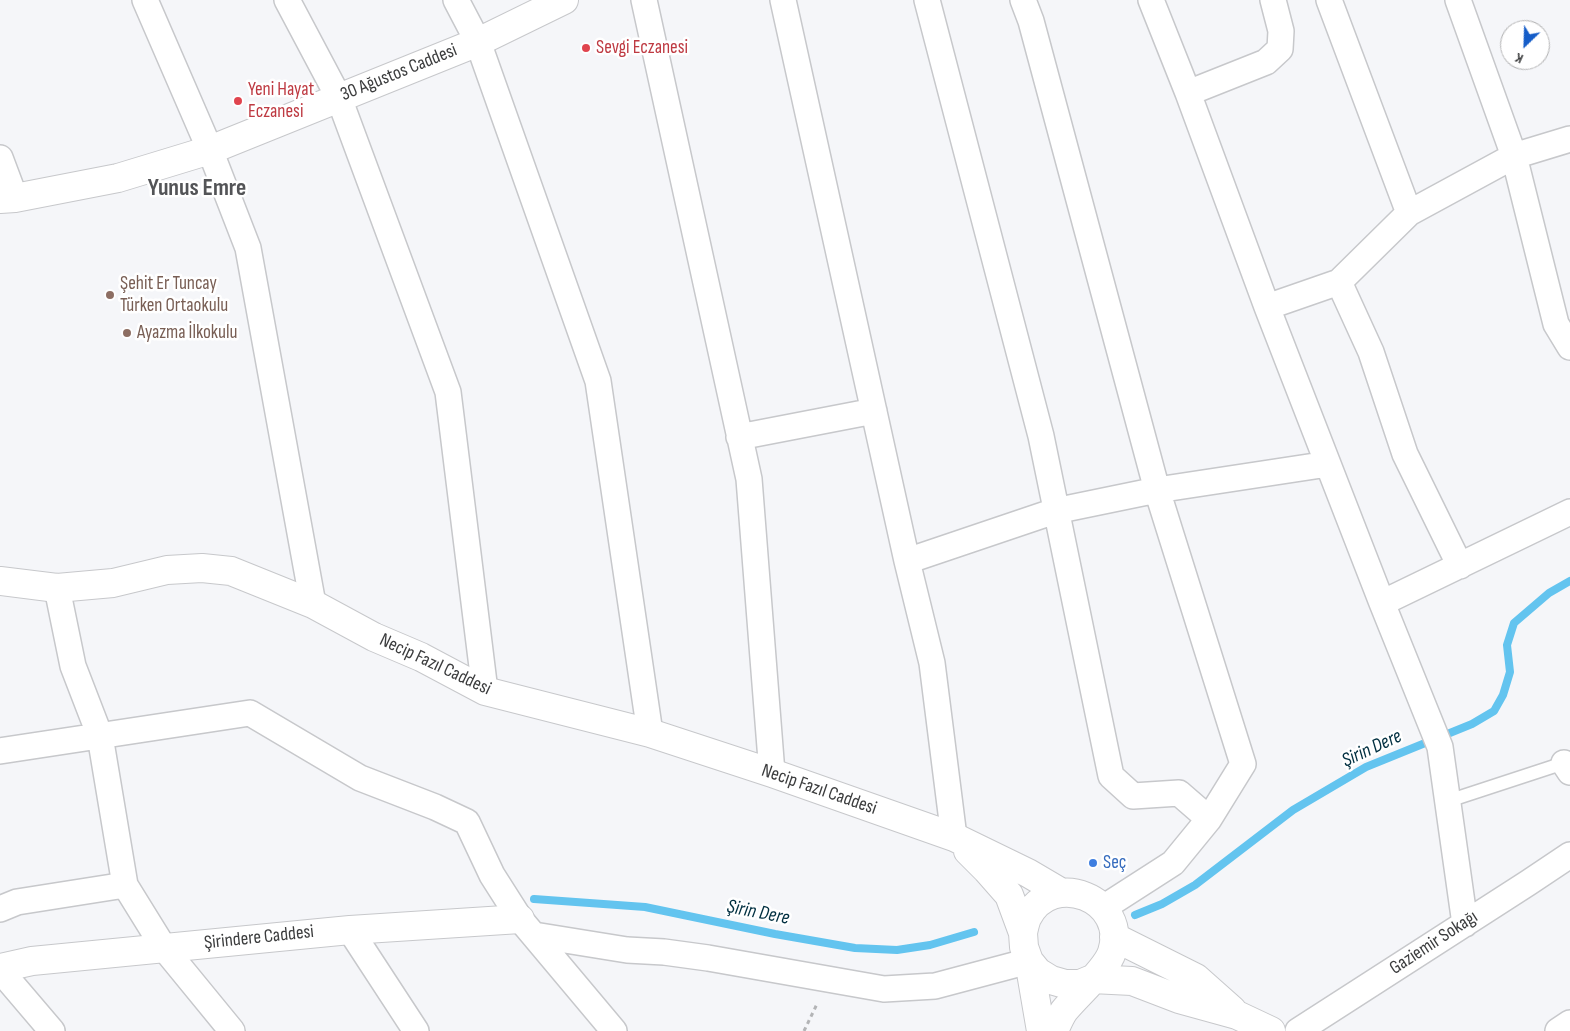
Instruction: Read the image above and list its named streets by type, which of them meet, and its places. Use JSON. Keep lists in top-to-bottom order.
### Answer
{
  "streets": {
    "main road": ["30 Ağustos Caddesi", "Necip Fazıl Caddesi", "Şirindere Caddesi"],
    "street": ["Gaziemir Sokağı"]
  },
  "districts": ["Yunus Emre"],
  "water": ["Şirin Dere"],
  "places": [
    "Sevgi Eczanesi",
    "Yeni Hayat Eczanesi",
    "Şehit Er Tuncay Türken Ortaokulu",
    "Ayazma İlkokulu",
    "Seç"
  ],
  "north": "bottom left"
}
